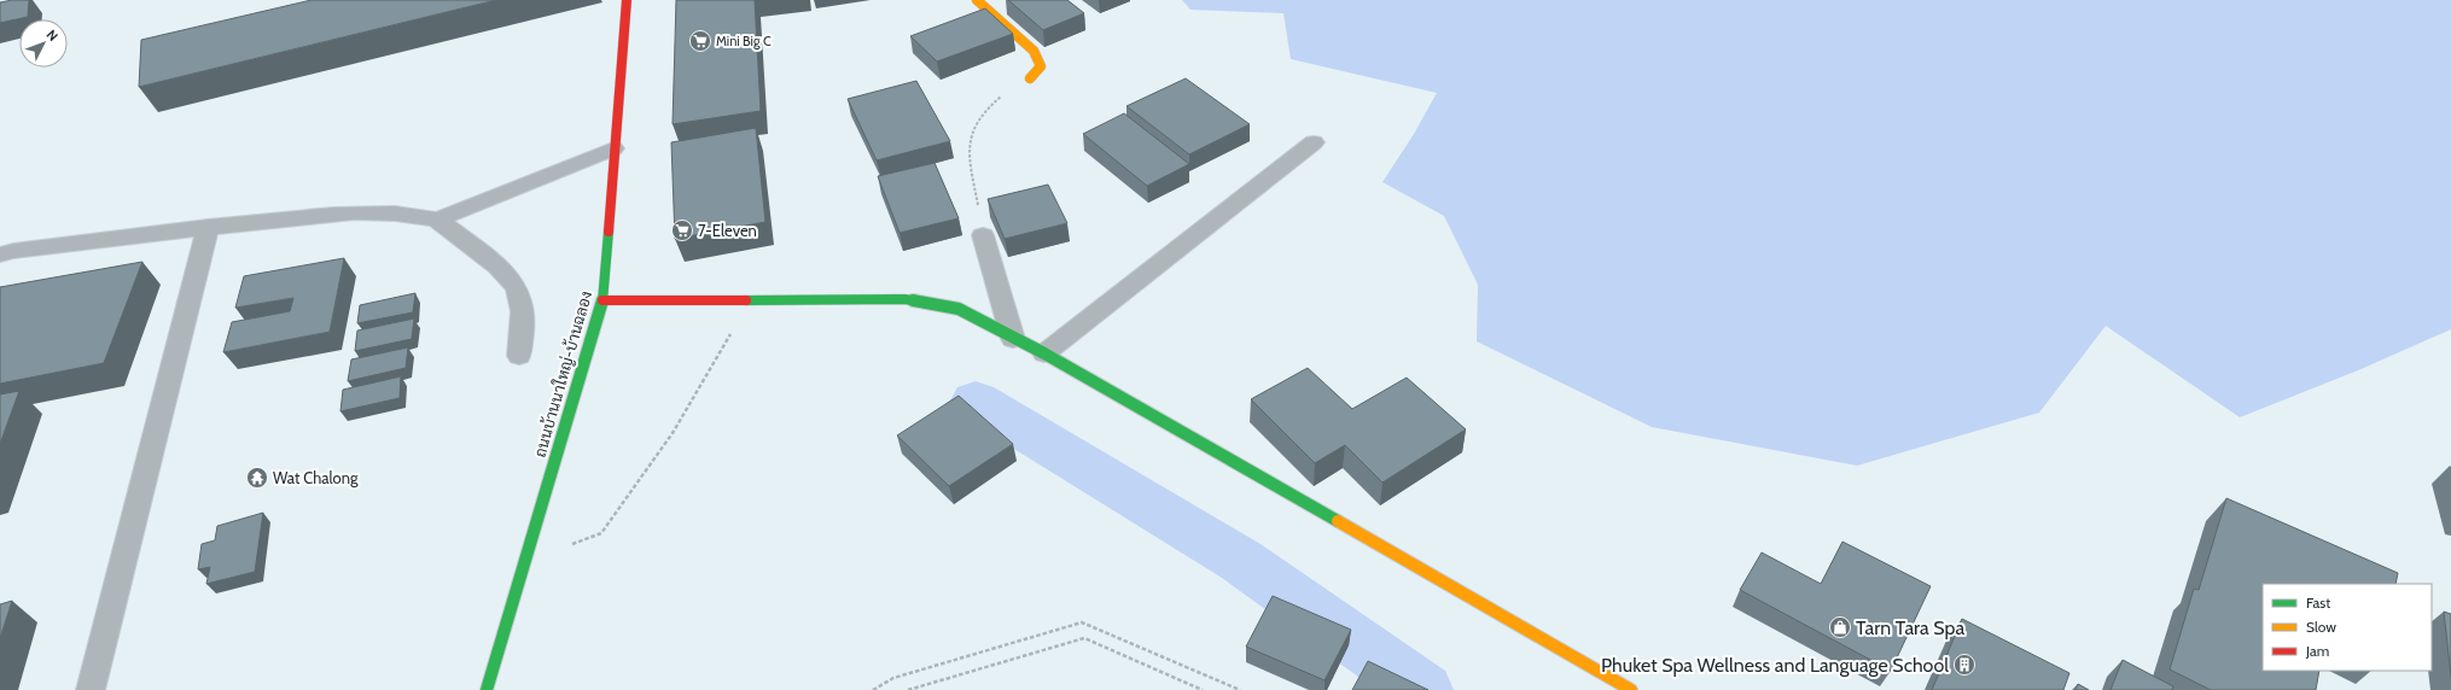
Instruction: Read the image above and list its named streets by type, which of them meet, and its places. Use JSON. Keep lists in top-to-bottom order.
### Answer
{
  "streets": {
    "street": ["ถนนบ้านนาใหญ่-บ้านฉลอง"]
  },
  "places": {
    "supermarket": ["Mini Big C", "7-Eleven"],
    "temple": ["Wat Chalong"],
    "shop": ["Tarn Tara Spa"],
    "building": ["Phuket Spa Wellness and Language School"]
  },
  "legend": ["Fast", "Slow", "Jam"],
  "north": "top right"
}
